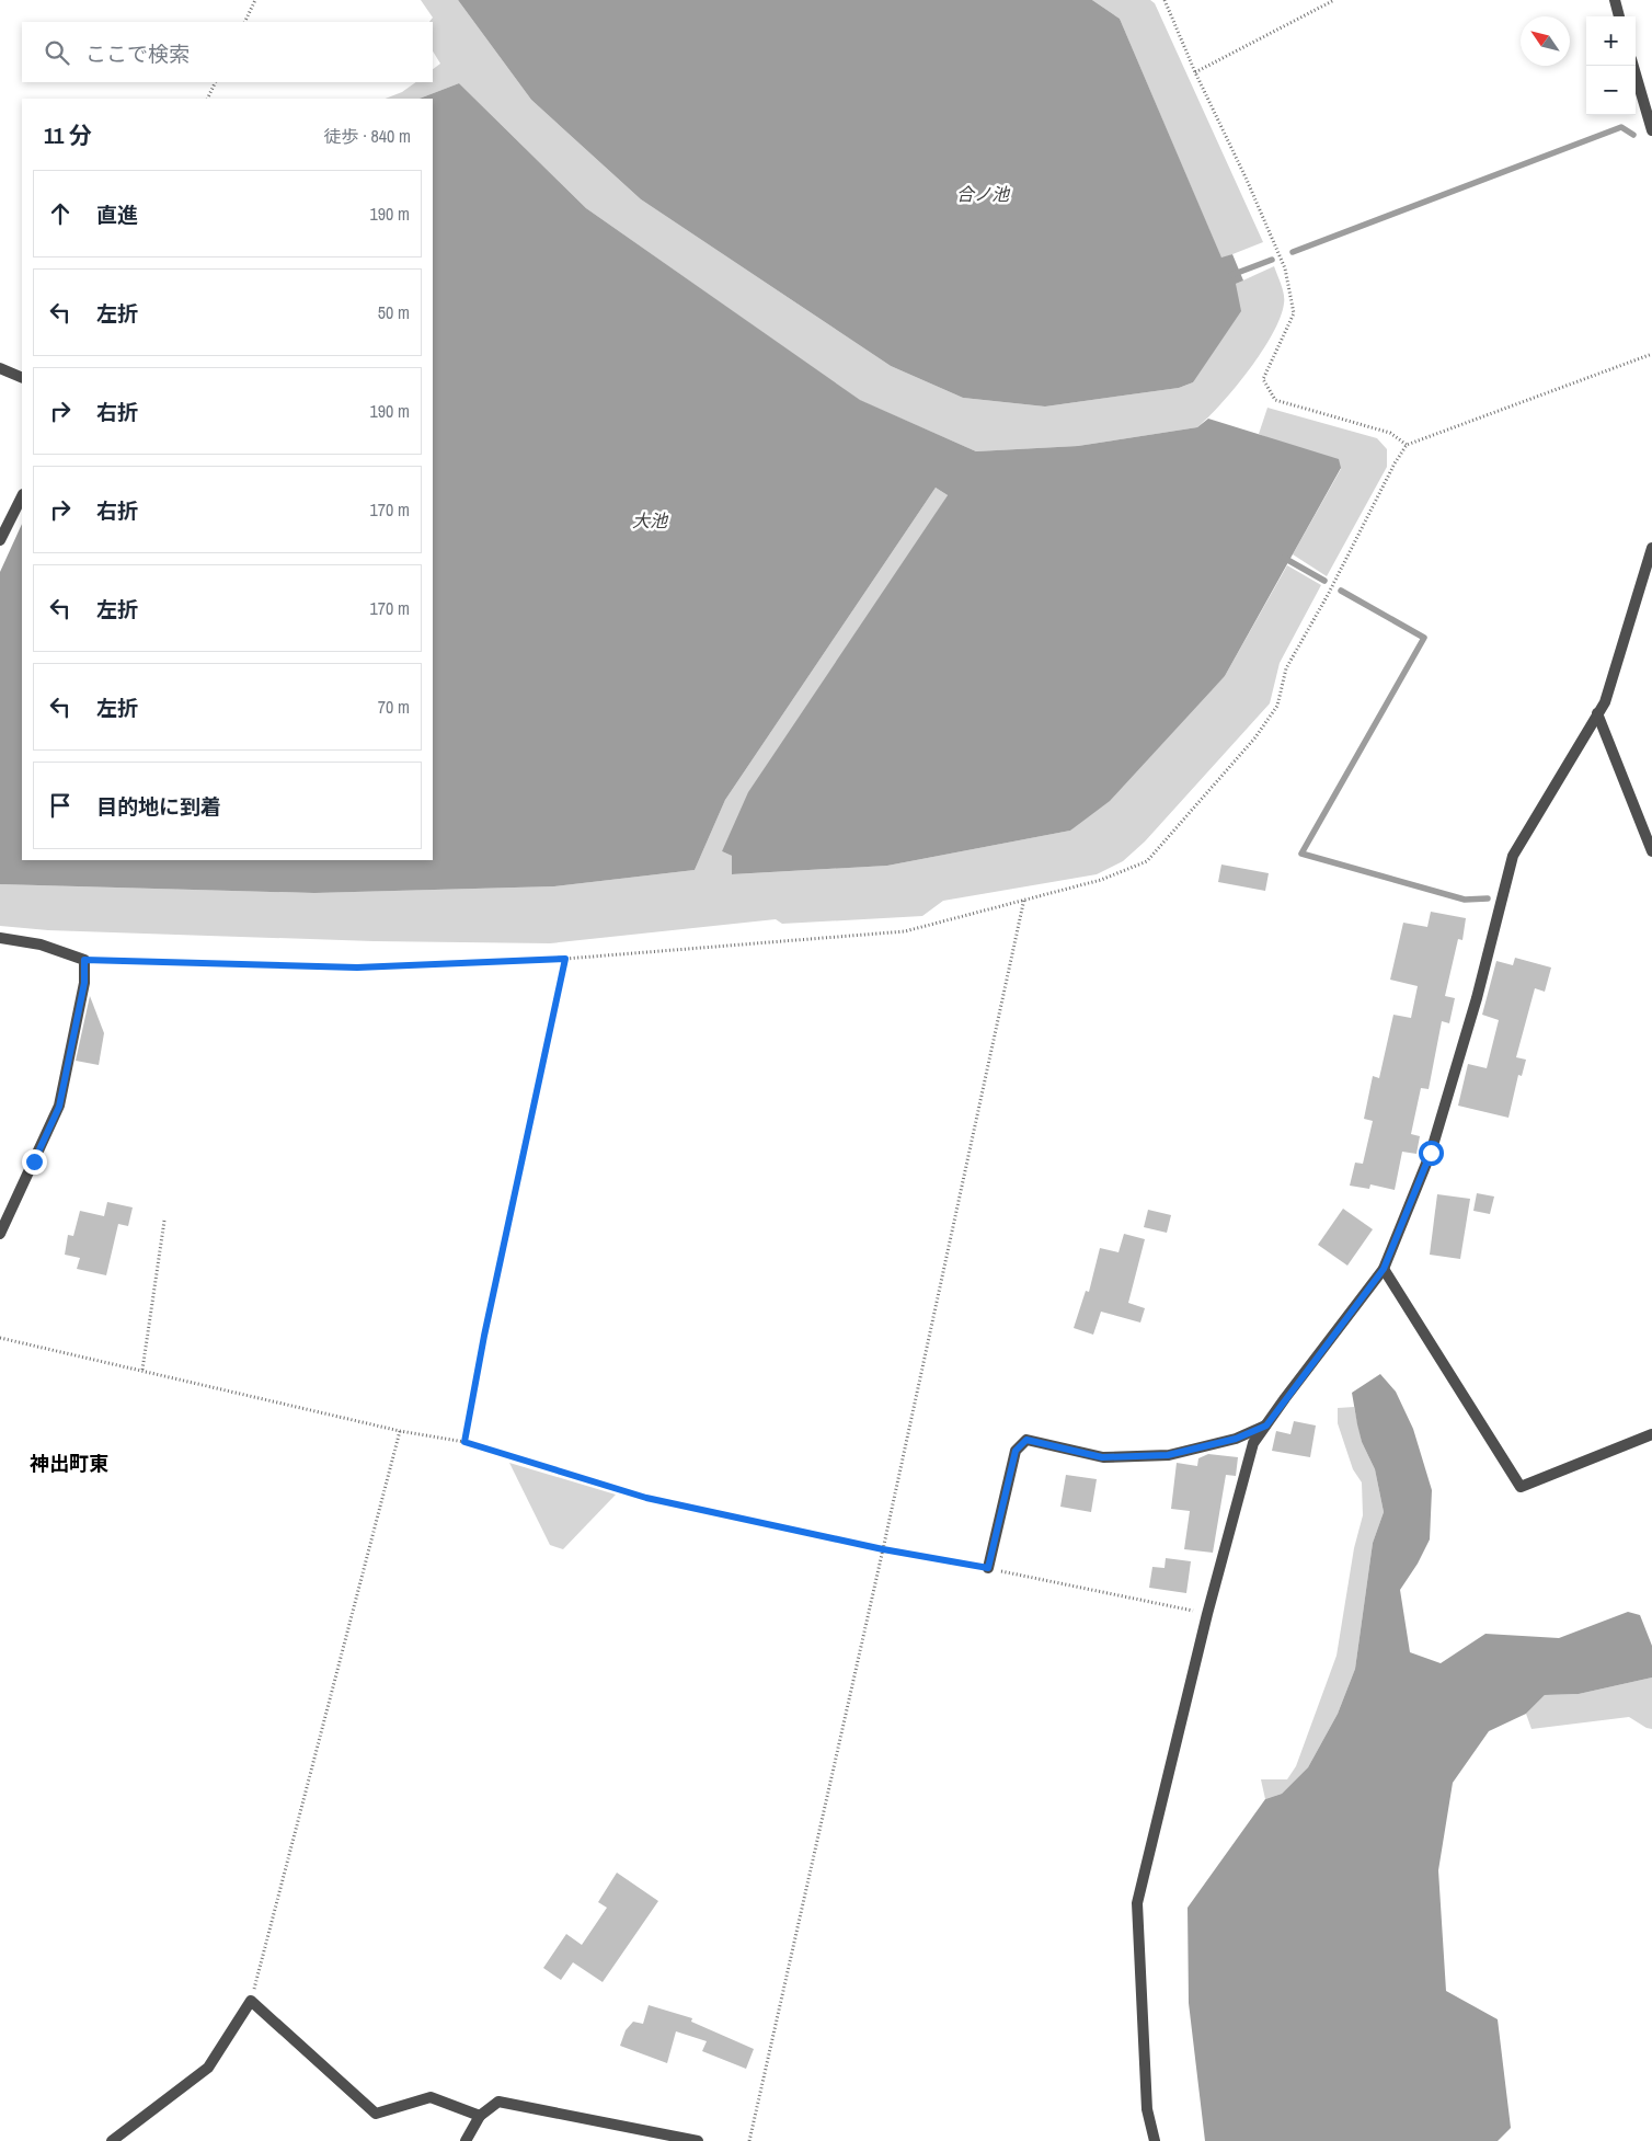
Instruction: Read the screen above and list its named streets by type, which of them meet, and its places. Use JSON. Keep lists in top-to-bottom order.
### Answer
{
  "districts": ["神出町東"],
  "water": ["合ノ池", "大池"],
  "north": "top left",
  "page": {
    "map_buttons": ["+", "−"],
    "search": "ここで検索",
    "heading": ["11 分", "徒歩 · 840 m"],
    "list": [
      ["直進", "190 m"],
      ["左折", "50 m"],
      ["右折", "190 m"],
      ["右折", "170 m"],
      ["左折", "170 m"],
      ["左折", "70 m"],
      "目的地に到着"
    ]
  }
}
